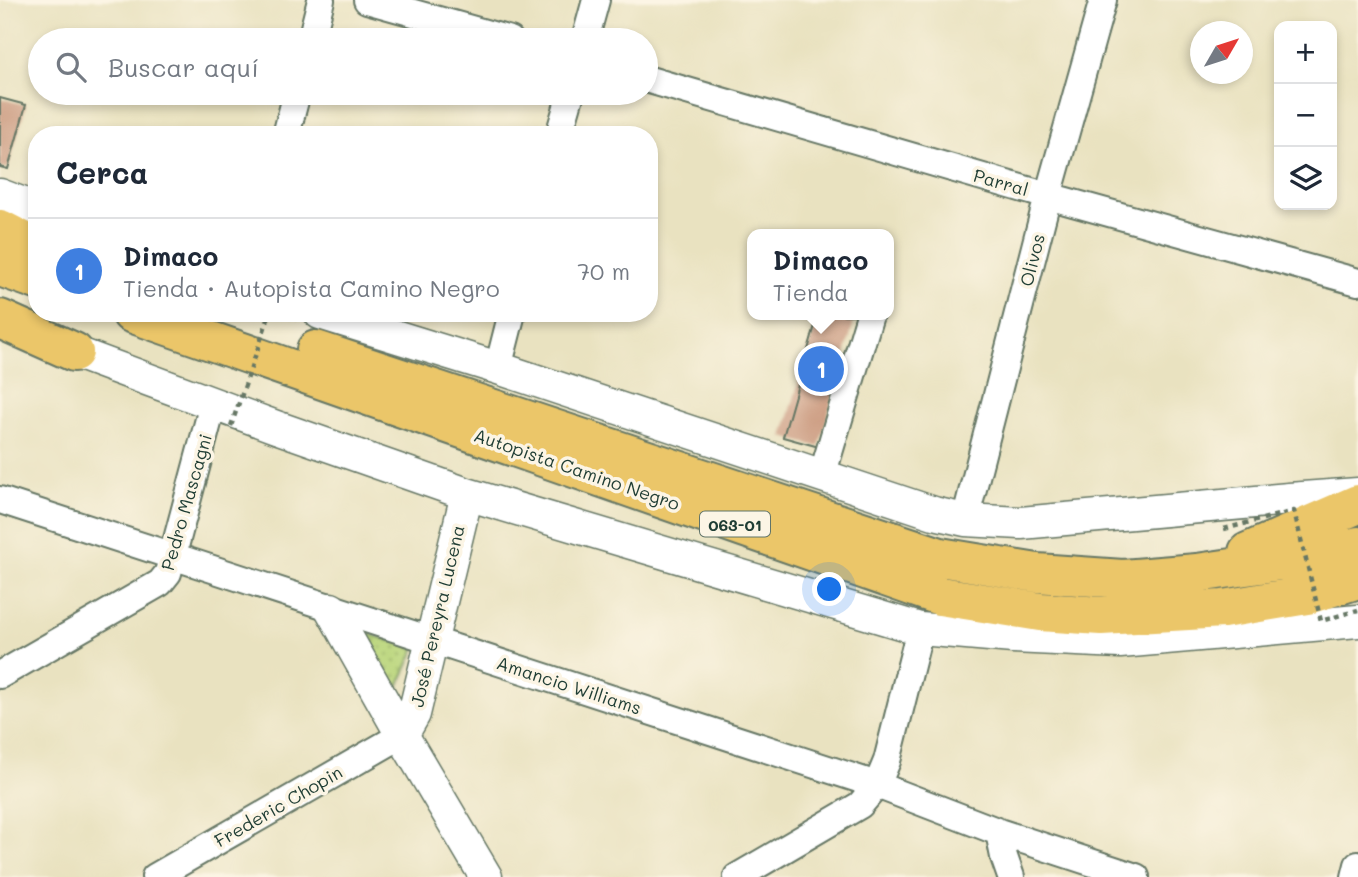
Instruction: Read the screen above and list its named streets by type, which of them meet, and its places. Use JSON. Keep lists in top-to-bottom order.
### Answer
{
  "streets": {
    "highway": ["Autopista Camino Negro", "063-01"],
    "street": [
      "Parral",
      "Olivos",
      "Pedro Mascagni",
      "José Pereyra Lucena",
      "Amancio Williams",
      "Frederic Chopin"
    ]
  },
  "crossings": [
    ["Parral", "Olivos"],
    ["Pedro Mascagni", "Amancio Williams"],
    ["José Pereyra Lucena", "Amancio Williams"],
    ["José Pereyra Lucena", "Frederic Chopin"]
  ],
  "north": "top right",
  "page": {
    "map_buttons": ["+", "−"],
    "search": "Buscar aquí",
    "heading": "Cerca",
    "list": [
      {
        "mark": "1",
        "name": "Dimaco",
        "note": "Tienda · Autopista Camino Negro",
        "value": "70 m"
      }
    ],
    "popup": ["Dimaco", "Tienda"],
    "pins": "1"
  }
}
